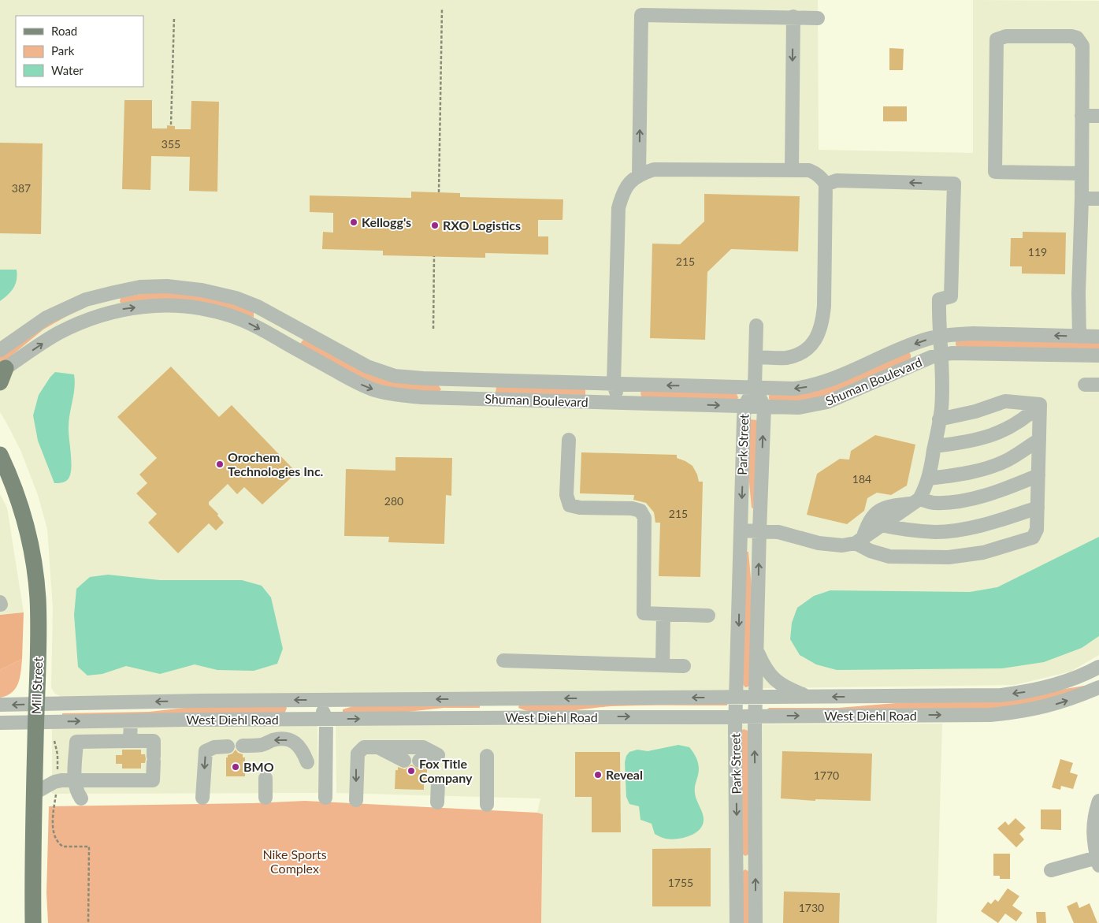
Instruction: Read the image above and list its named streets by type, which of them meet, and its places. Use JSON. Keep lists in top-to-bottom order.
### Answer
{
  "streets": {
    "main road": ["Mill Street"],
    "street": ["Shuman Boulevard", "Park Street", "West Diehl Road"]
  },
  "crossings": [
    ["Shuman Boulevard", "Park Street"],
    ["Park Street", "West Diehl Road"],
    ["Mill Street", "West Diehl Road"]
  ],
  "parks": ["Nike Sports Complex"],
  "places": [
    "Kellogg's",
    "RXO Logistics",
    "Orochem Technologies Inc.",
    "BMO",
    "Fox Title Company",
    "Reveal"
  ],
  "house_numbers": [
    "355",
    "387",
    "119",
    "215",
    "184",
    "280",
    "215",
    "1770",
    "1755",
    "1730"
  ],
  "legend": ["Road", "Park", "Water"]
}
